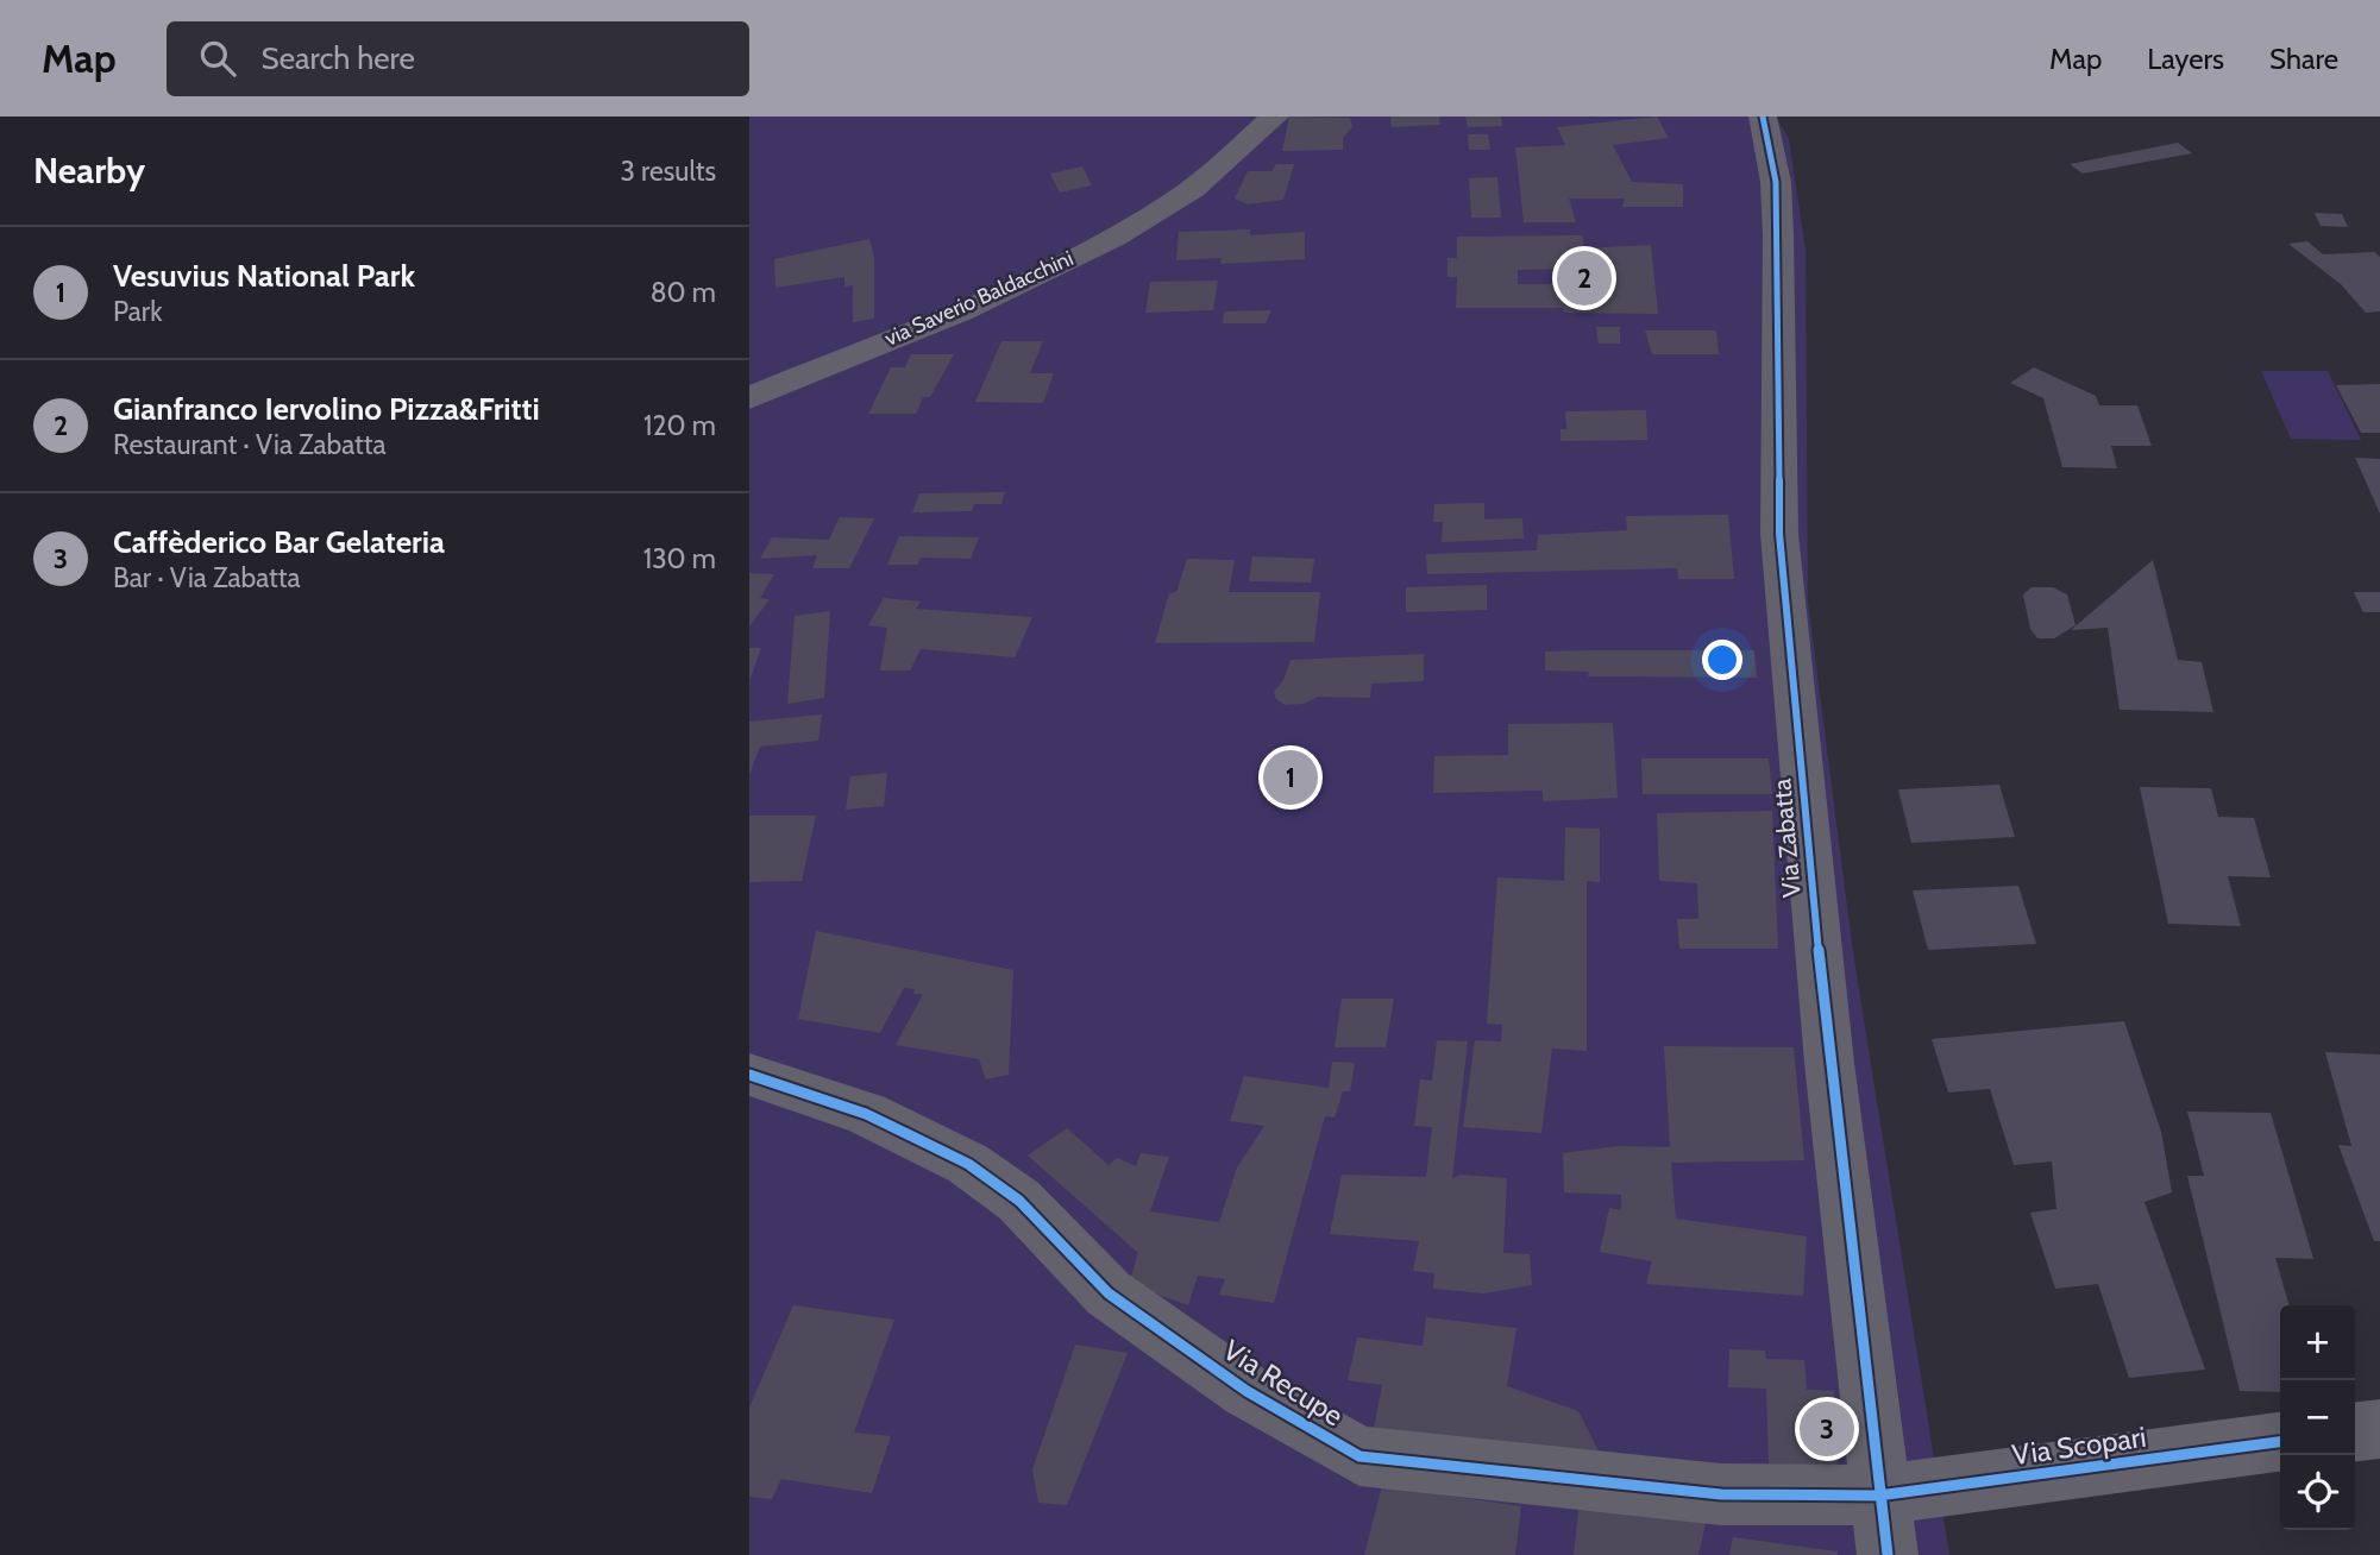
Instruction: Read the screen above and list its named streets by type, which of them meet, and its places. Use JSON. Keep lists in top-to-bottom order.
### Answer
{
  "streets": {
    "street": [
      "via Saverio Baldacchini",
      "Via Zabatta",
      "Via Recupe",
      "Via Scopari"
    ]
  },
  "crossings": [
    ["Via Zabatta", "Via Recupe"],
    ["Via Zabatta", "Via Scopari"],
    ["Via Recupe", "Via Scopari"]
  ],
  "page": {
    "header": "Map",
    "search": "Search here",
    "nav": ["Map", "Layers", "Share"],
    "heading": ["Nearby", "3 results"],
    "list": [
      {
        "mark": "1",
        "name": "Vesuvius National Park",
        "note": "Park",
        "value": "80 m"
      },
      {
        "mark": "2",
        "name": "Gianfranco Iervolino Pizza&Fritti",
        "note": "Restaurant · Via Zabatta",
        "value": "120 m"
      },
      {
        "mark": "3",
        "name": "Caffèderico Bar Gelateria",
        "note": "Bar · Via Zabatta",
        "value": "130 m"
      }
    ],
    "pins": ["2", "1", "3"],
    "map_buttons": ["+", "−"]
  }
}
